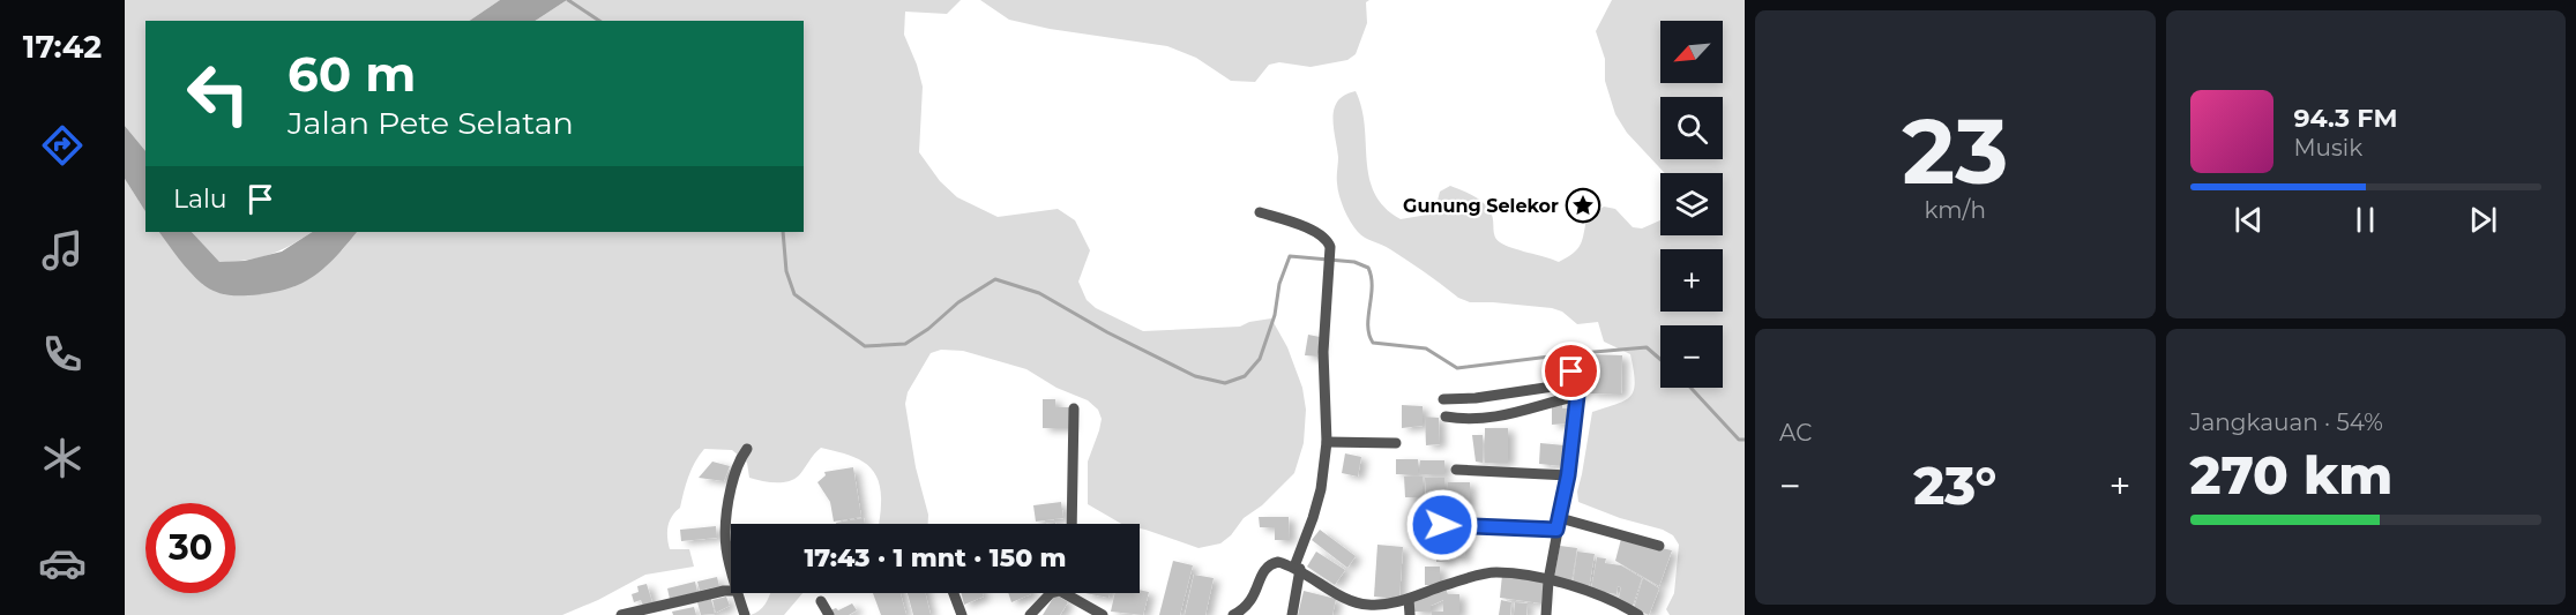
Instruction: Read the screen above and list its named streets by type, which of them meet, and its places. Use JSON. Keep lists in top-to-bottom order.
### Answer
{
  "places": {
    "place": ["Gunung Selekor"]
  },
  "north": "bottom left",
  "page": {
    "tabs": "17:42",
    "tile": [
      ["23", "km/h"],
      "AC",
      ["Jangkauan · 54%", "270 km"]
    ],
    "map_buttons": ["+", "−"],
    "turn": ["60 m", "Jalan Pete Selatan"],
    "song": ["94.3 FM", "Musik"],
    "then": "Lalu",
    "heat": ["−", "23°", "+"],
    "limit": "30",
    "trip": "17:43 · 1 mnt · 150 m"
  }
}
